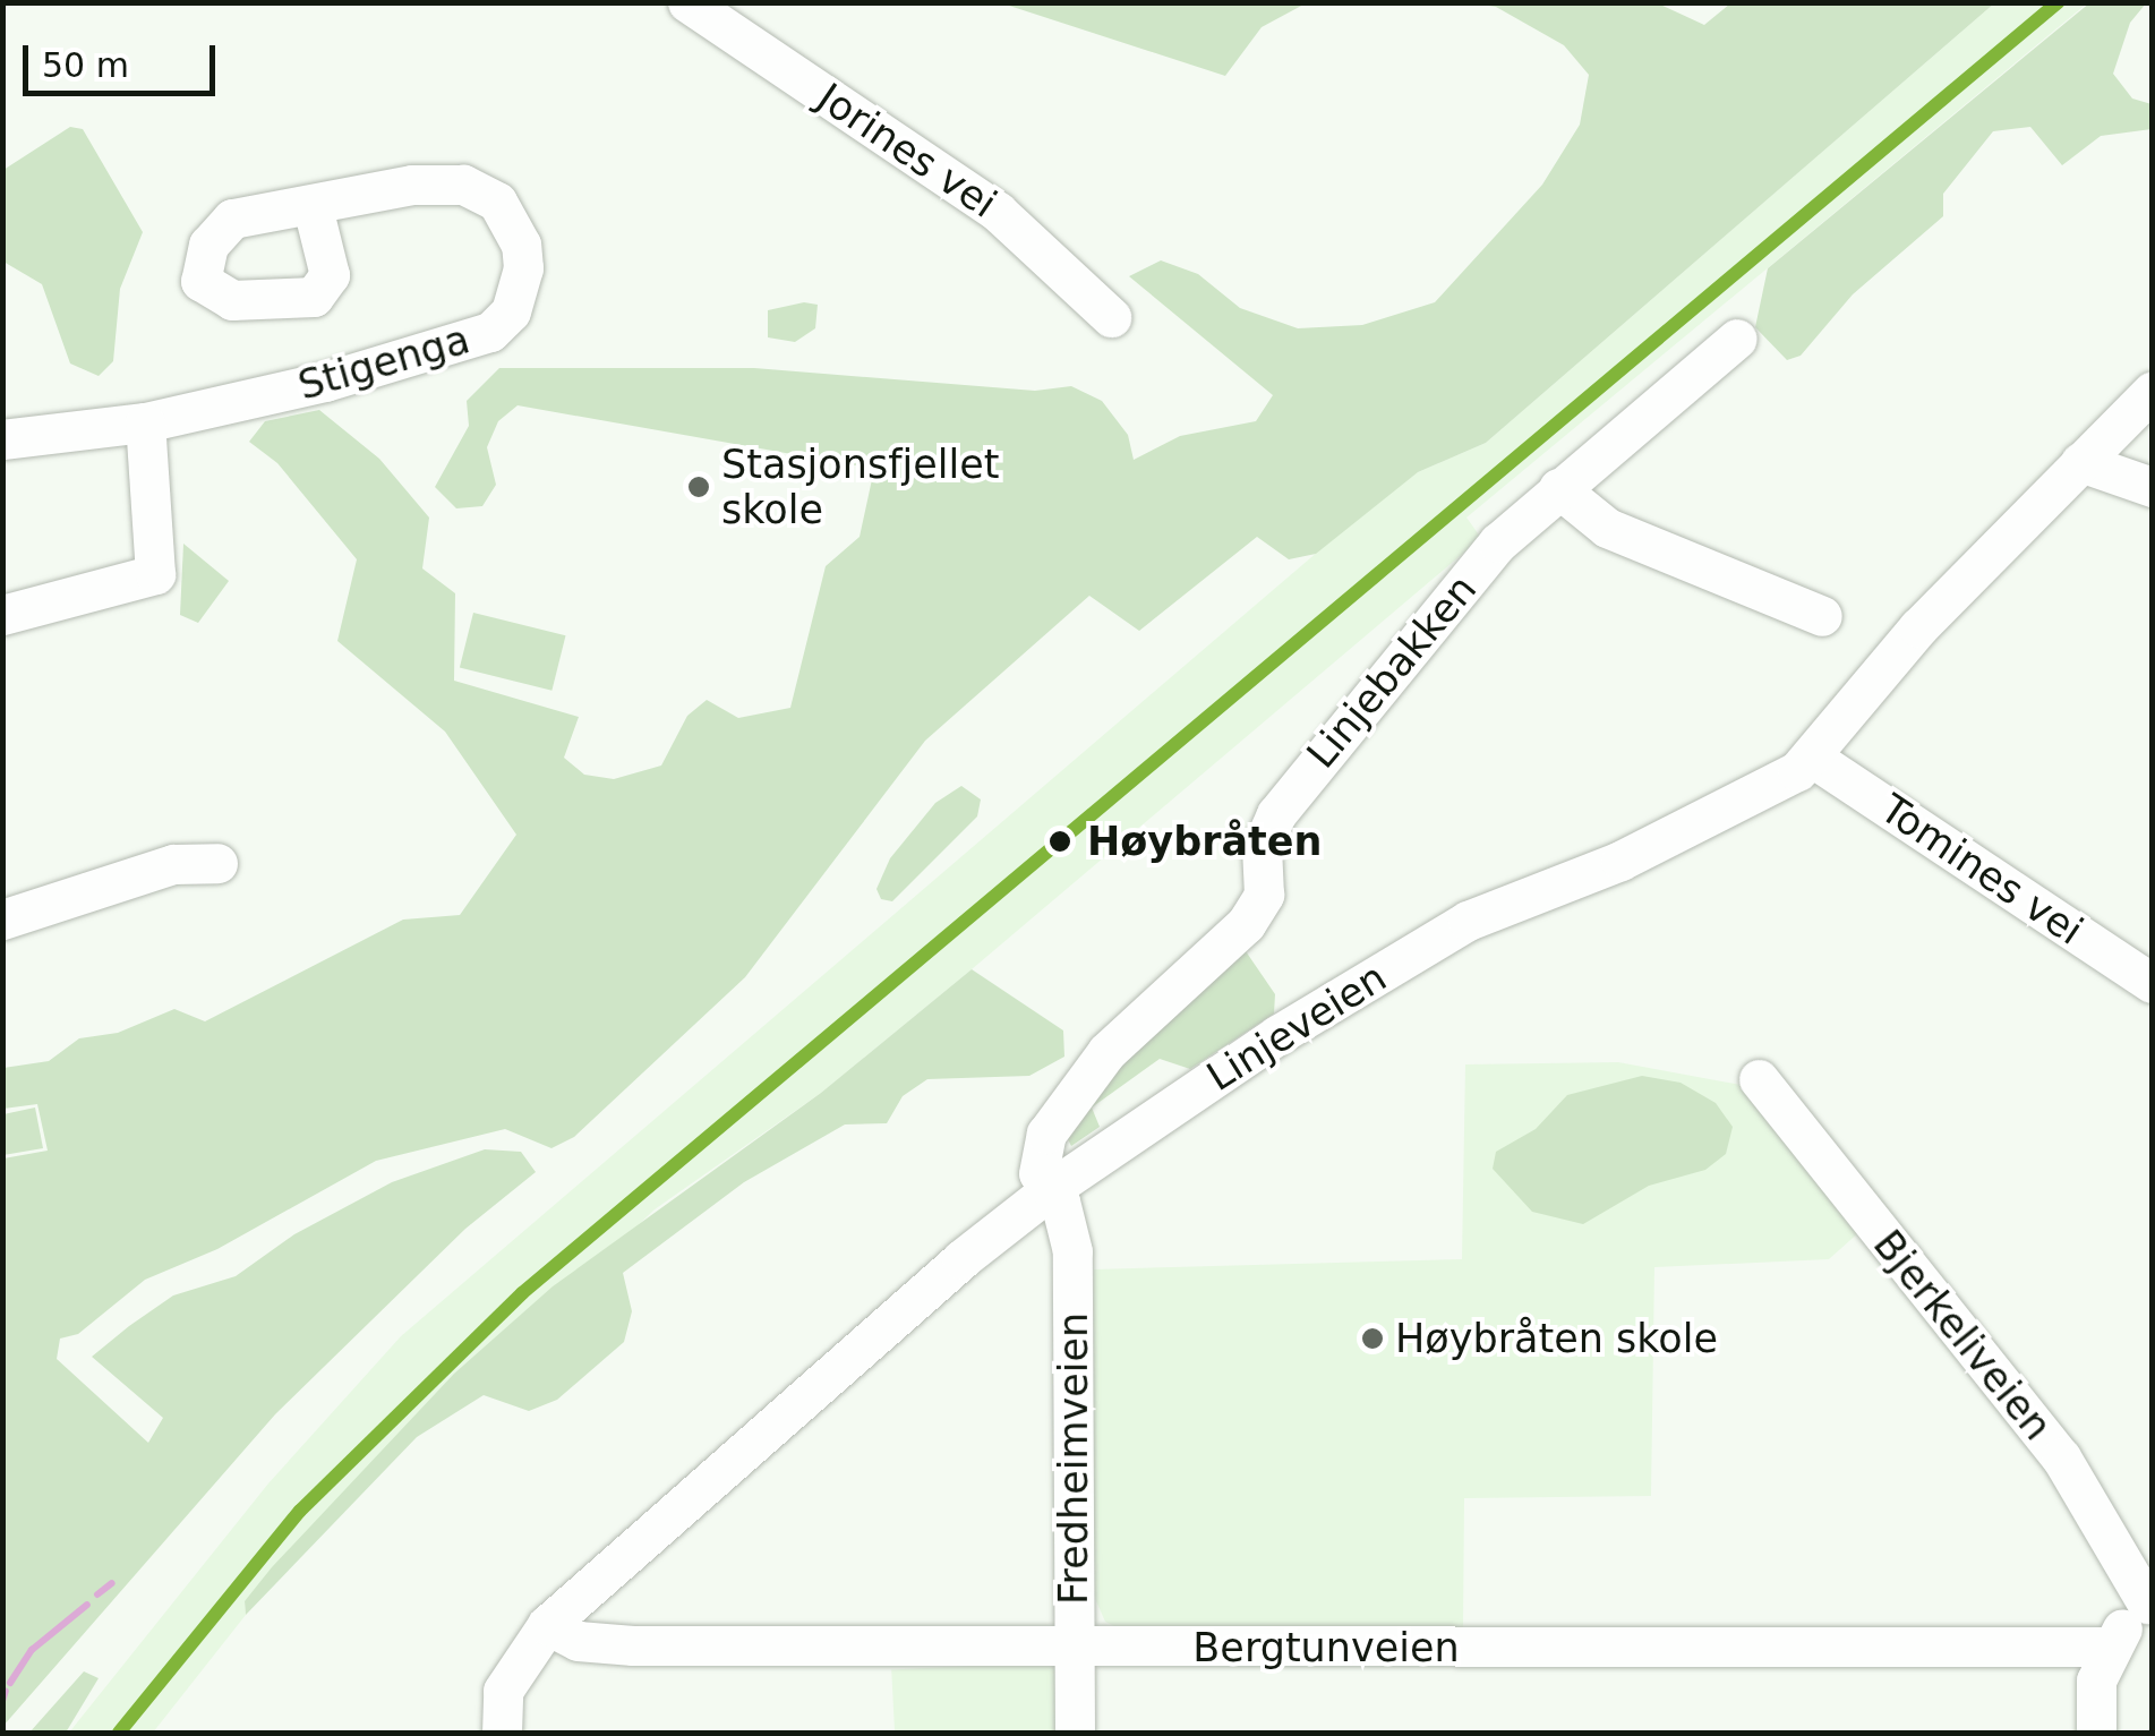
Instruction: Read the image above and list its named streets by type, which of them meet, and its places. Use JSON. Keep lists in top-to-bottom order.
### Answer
{
  "streets": {
    "street": [
      "Jorines vei",
      "Stigenga",
      "Linjebakken",
      "Tomines vei",
      "Linjeveien",
      "Bjerkeliveien",
      "Fredheimveien",
      "Bergtunveien"
    ]
  },
  "crossings": [
    ["Linjebakken", "Linjeveien"],
    ["Linjebakken", "Fredheimveien"],
    ["Tomines vei", "Linjeveien"],
    ["Linjeveien", "Fredheimveien"],
    ["Linjeveien", "Bergtunveien"],
    ["Fredheimveien", "Bergtunveien"]
  ],
  "places": ["Stasjonsfjellet skole", "Høybråten", "Høybråten skole"],
  "scale_bar": "50 m"
}
